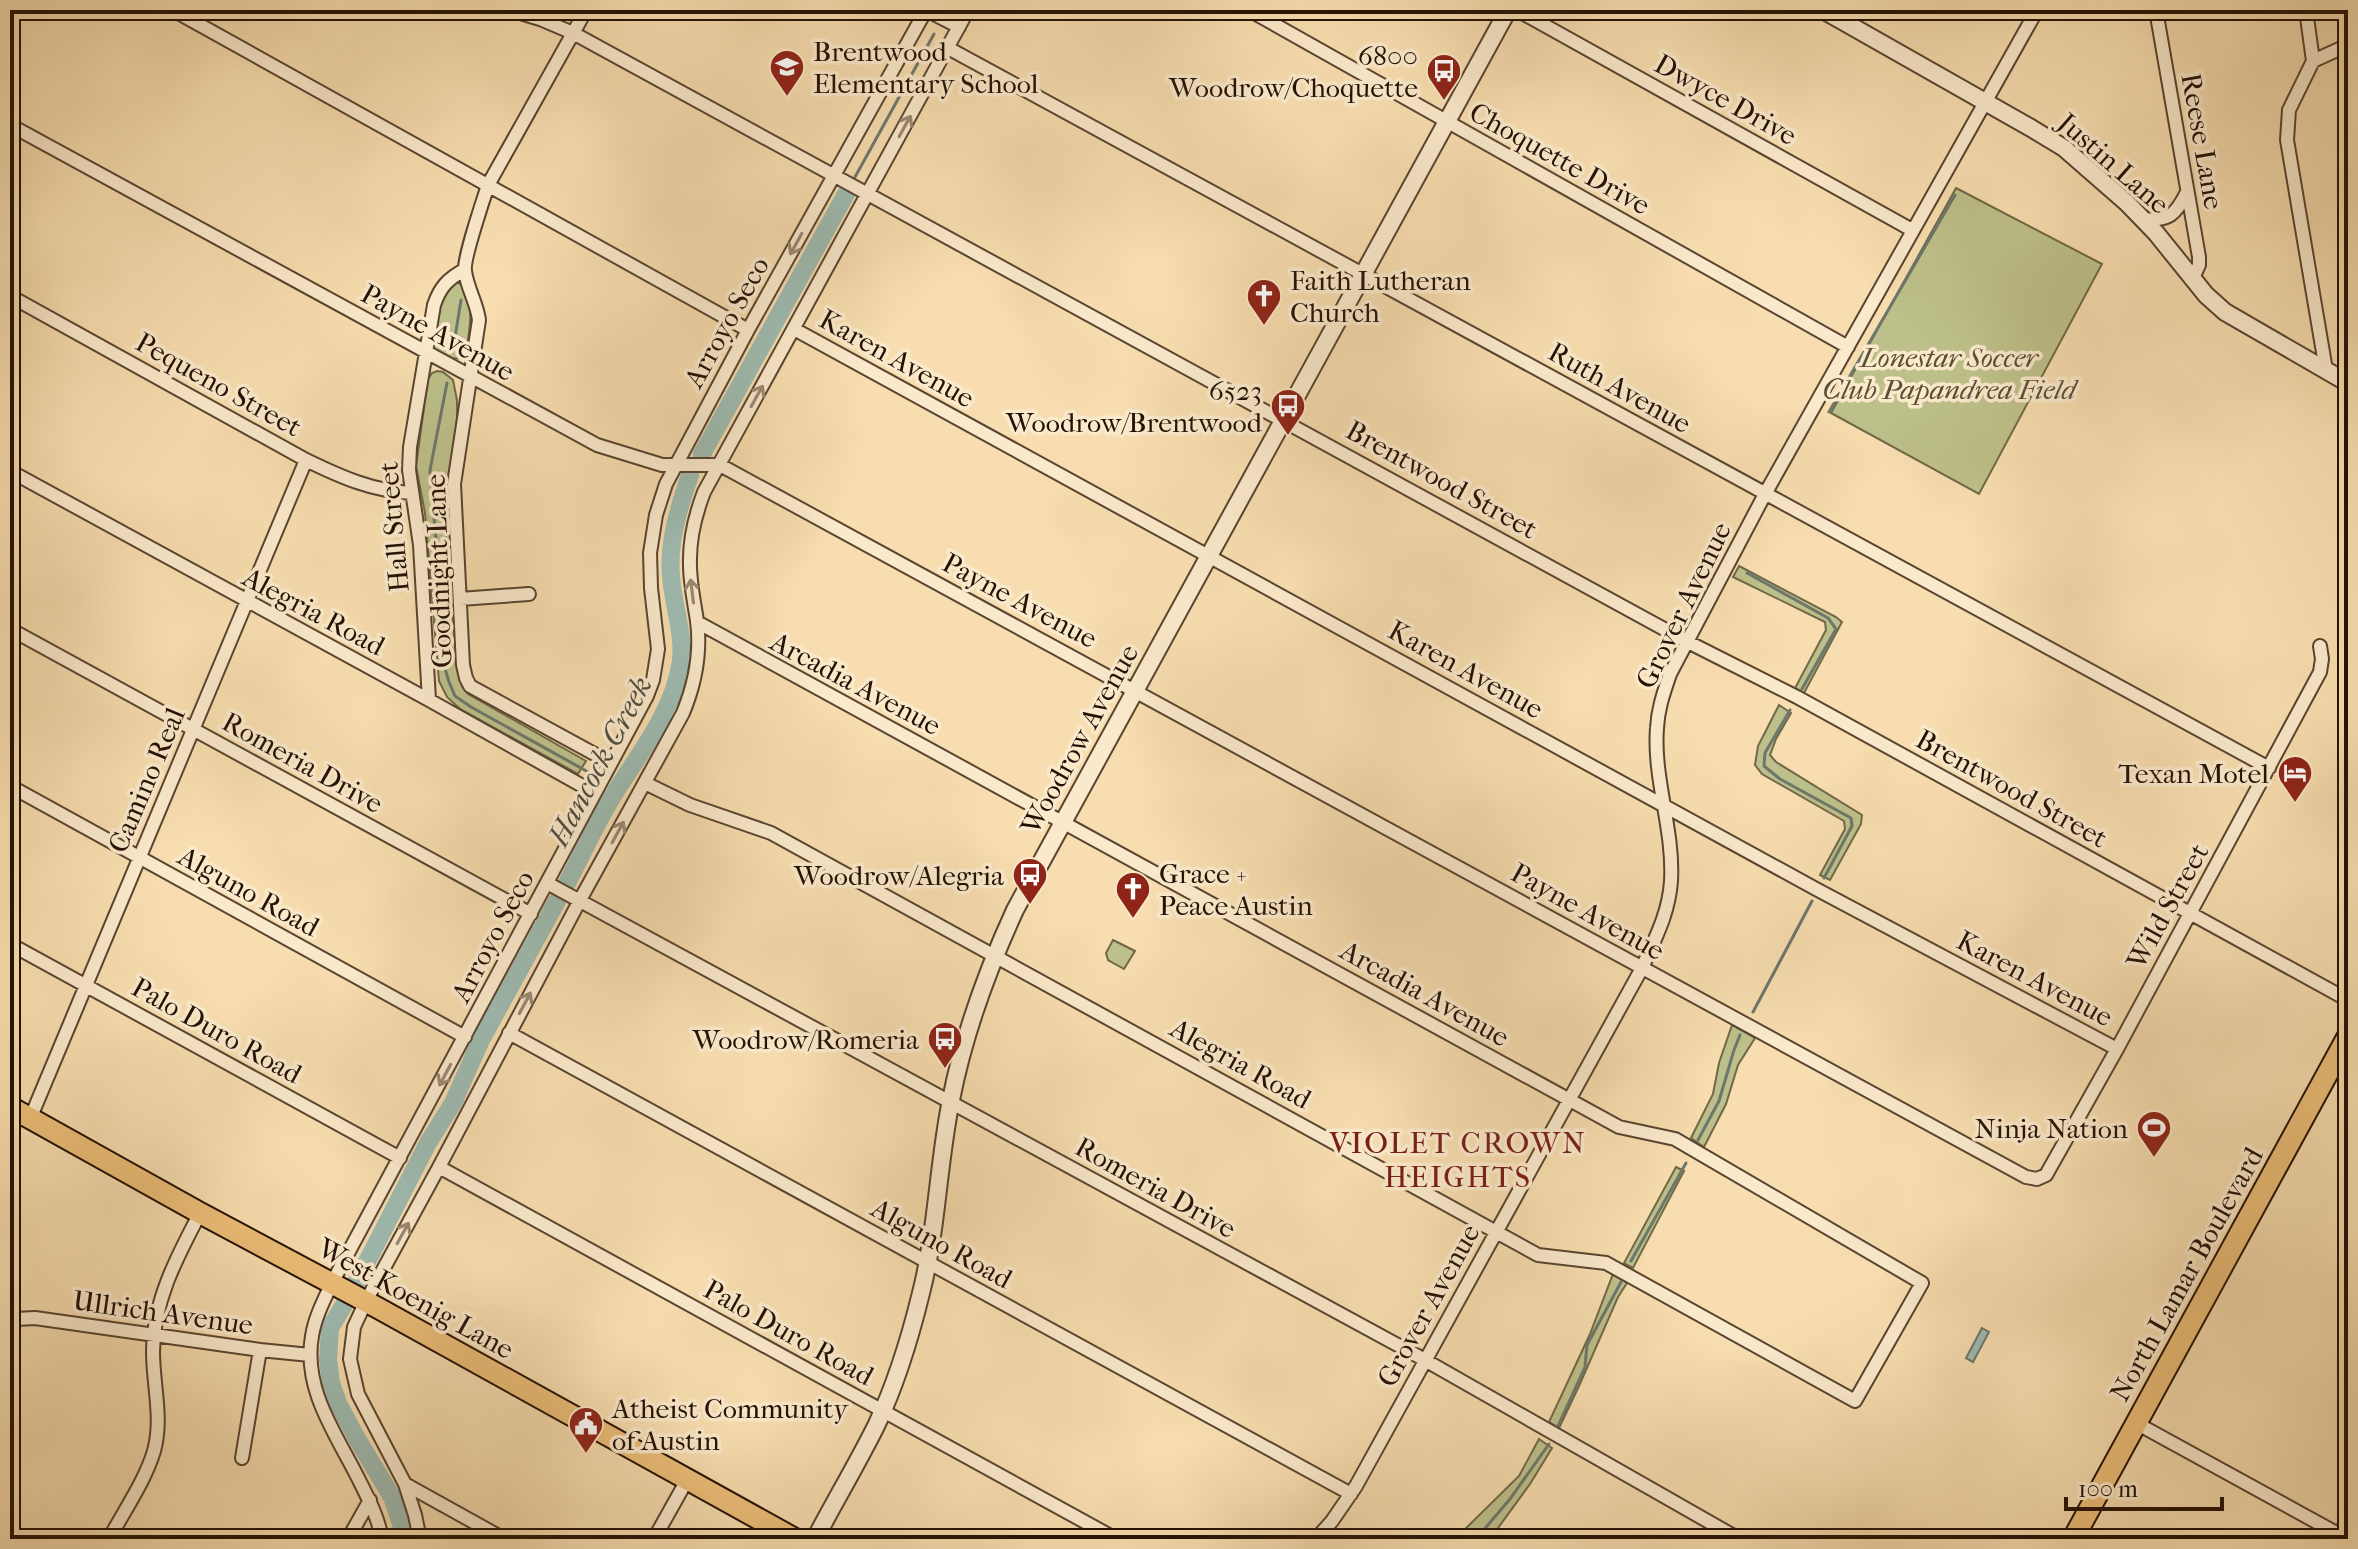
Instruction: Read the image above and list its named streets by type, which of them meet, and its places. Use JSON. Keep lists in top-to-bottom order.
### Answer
{
  "streets": {
    "main road": ["North Lamar Boulevard", "West Koenig Lane"],
    "street": [
      "Dwyce Drive",
      "Reese Lane",
      "Choquette Drive",
      "Justin Lane",
      "Arroyo Seco",
      "Payne Avenue",
      "Karen Avenue",
      "Pequeno Street",
      "Ruth Avenue",
      "Brentwood Street",
      "Hall Street",
      "Goodnight Lane",
      "Grover Avenue",
      "Alegria Road",
      "Arcadia Avenue",
      "Woodrow Avenue",
      "Romeria Drive",
      "Camino Real",
      "Alguno Road",
      "Wild Street",
      "Palo Duro Road",
      "Ullrich Avenue"
    ]
  },
  "crossings": [
    ["Dwyce Drive", "Grover Avenue"],
    ["Reese Lane", "Justin Lane"],
    ["Choquette Drive", "Grover Avenue"],
    ["Choquette Drive", "Woodrow Avenue"],
    ["Justin Lane", "Grover Avenue"],
    ["Arroyo Seco", "Payne Avenue"],
    ["Arroyo Seco", "Brentwood Street"],
    ["Arroyo Seco", "Goodnight Lane"],
    ["Arroyo Seco", "Alegria Road"],
    ["Arroyo Seco", "Romeria Drive"],
    ["Arroyo Seco", "Alguno Road"],
    ["Arroyo Seco", "Palo Duro Road"],
    ["Arroyo Seco", "West Koenig Lane"],
    ["Arroyo Seco", "Ullrich Avenue"],
    ["Payne Avenue", "Hall Street"],
    ["Payne Avenue", "Goodnight Lane"],
    ["Payne Avenue", "Grover Avenue"],
    ["Payne Avenue", "Woodrow Avenue"],
    ["Payne Avenue", "Wild Street"],
    ["Karen Avenue", "Grover Avenue"],
    ["Karen Avenue", "Woodrow Avenue"],
    ["Karen Avenue", "Wild Street"],
    ["Pequeno Street", "Hall Street"],
    ["Pequeno Street", "Camino Real"],
    ["Ruth Avenue", "Grover Avenue"],
    ["Ruth Avenue", "Woodrow Avenue"],
    ["Ruth Avenue", "Wild Street"],
    ["Brentwood Street", "Grover Avenue"],
    ["Brentwood Street", "Woodrow Avenue"],
    ["Brentwood Street", "Wild Street"],
    ["Hall Street", "Goodnight Lane"],
    ["Hall Street", "Alegria Road"],
    ["Grover Avenue", "Alegria Road"],
    ["Grover Avenue", "Arcadia Avenue"],
    ["Grover Avenue", "Romeria Drive"],
    ["Grover Avenue", "Alguno Road"],
    ["Alegria Road", "Arcadia Avenue"],
    ["Alegria Road", "Woodrow Avenue"],
    ["Alegria Road", "Camino Real"],
    ["Arcadia Avenue", "Woodrow Avenue"],
    ["Woodrow Avenue", "Romeria Drive"],
    ["Woodrow Avenue", "Alguno Road"],
    ["Woodrow Avenue", "Palo Duro Road"],
    ["Romeria Drive", "Camino Real"],
    ["Camino Real", "Alguno Road"],
    ["Camino Real", "Palo Duro Road"],
    ["Camino Real", "West Koenig Lane"]
  ],
  "districts": ["VIOLET CROWN HEIGHTS"],
  "water": ["Hancock Creek"],
  "parks": ["Lonestar Soccer Club Papandrea Field"],
  "places": {
    "school or university": ["Brentwood Elementary School"],
    "bus stop": [
      "6800 Woodrow/Choquette",
      "6523 Woodrow/Brentwood",
      "Woodrow/Alegria",
      "Woodrow/Romeria"
    ],
    "church": ["Faith Lutheran Church", "Grace + Peace Austin"],
    "hotel": ["Texan Motel"],
    "sports": ["Ninja Nation"],
    "public building": ["Atheist Community of Austin"]
  },
  "scale_bar": "100 m"
}
